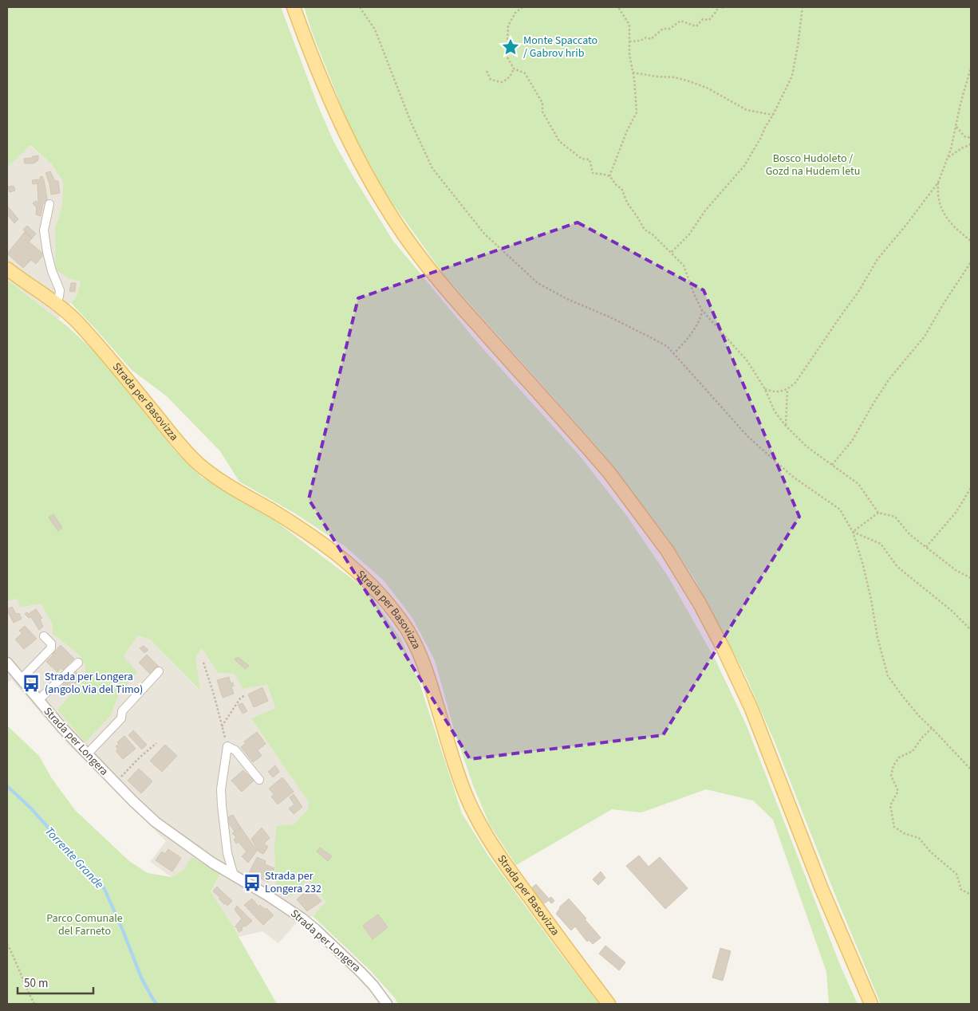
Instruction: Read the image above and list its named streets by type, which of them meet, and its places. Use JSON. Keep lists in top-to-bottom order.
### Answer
{
  "streets": {
    "main road": ["Strada per Basovizza"],
    "street": ["Strada per Longera"]
  },
  "water": ["Torrente Grande"],
  "parks": ["Bosco Hudoleto / Gozd na Hudem letu", "Parco Comunale del Farneto"],
  "places": {
    "place": ["Monte Spaccato / Gabrov hrib"],
    "bus stop": ["Strada per Longera (angolo Via del Timo)", "Strada per Longera 232"]
  },
  "scale_bar": "50 m"
}
